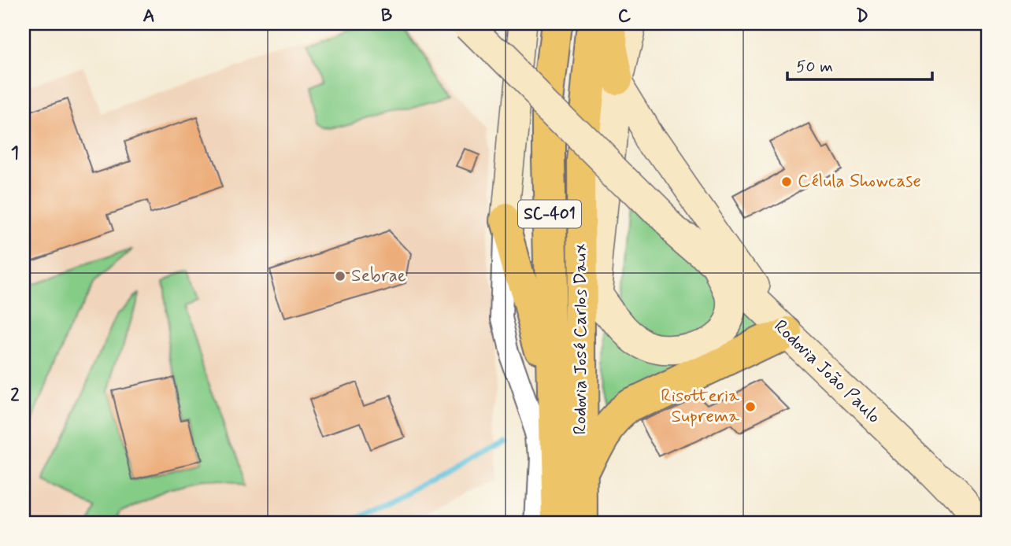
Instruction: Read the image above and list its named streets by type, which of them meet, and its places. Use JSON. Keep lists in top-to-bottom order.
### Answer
{
  "streets": {
    "highway": ["SC-401", "Rodovia José Carlos Daux"],
    "main road": ["Rodovia João Paulo"]
  },
  "places": ["Célula Showcase", "Sebrae", "Risotteria Suprema"],
  "scale_bar": "50 m",
  "grid": {
    "columns": [
      "A",
      "B",
      "C",
      "D"
    ],
    "rows": ["1", "2"]
  }
}
